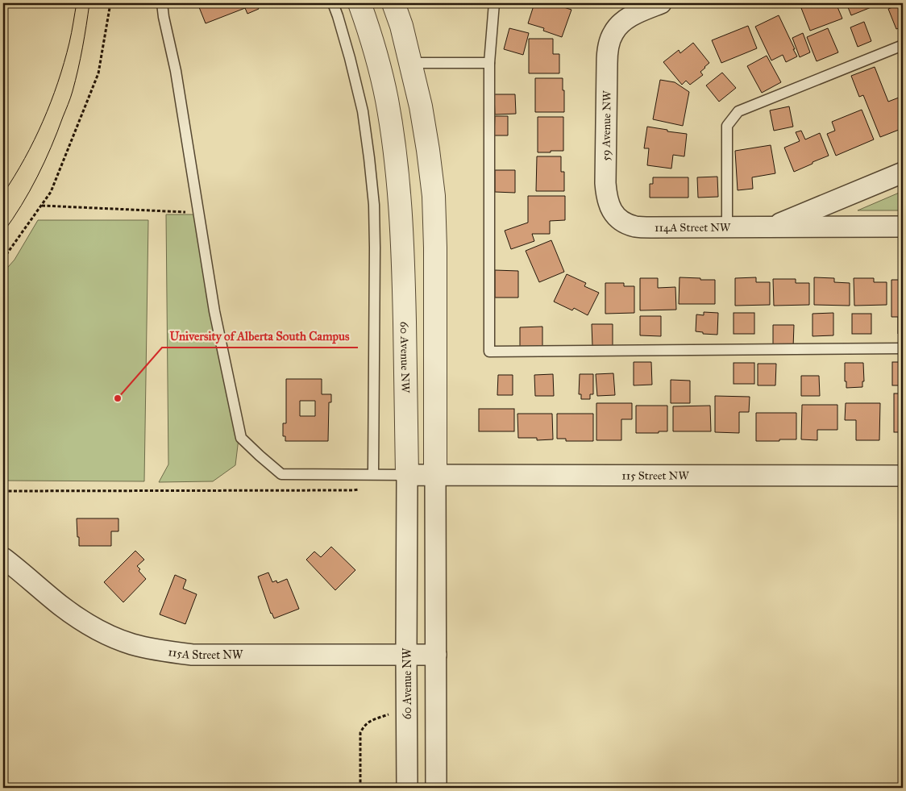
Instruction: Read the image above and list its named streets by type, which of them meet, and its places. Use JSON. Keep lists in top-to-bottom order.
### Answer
{
  "streets": {
    "street": [
      "59 Avenue NW",
      "114A Street NW",
      "60 Avenue NW",
      "115 Street NW",
      "115A Street NW"
    ]
  },
  "crossings": [
    ["59 Avenue NW", "114A Street NW"],
    ["60 Avenue NW", "115 Street NW"],
    ["60 Avenue NW", "115A Street NW"]
  ],
  "places": ["University of Alberta South Campus"]
}
